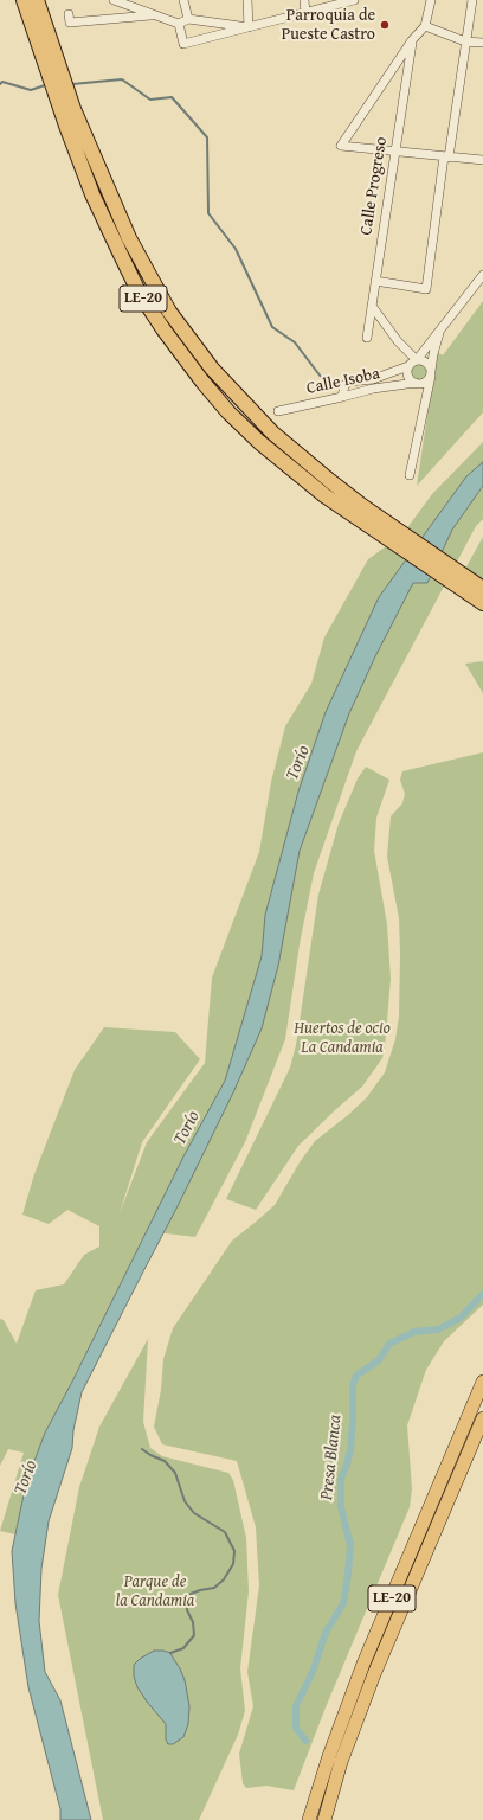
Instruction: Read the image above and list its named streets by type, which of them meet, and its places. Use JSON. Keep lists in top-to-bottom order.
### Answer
{
  "streets": {
    "highway": ["LE-20"],
    "street": ["Calle Progreso", "Calle Isoba"]
  },
  "water": ["Torío", "Presa Blanca"],
  "parks": ["Huertos de ocio La Candamia", "Parque de la Candamia"],
  "places": ["Parroquia de Pueste Castro"]
}
